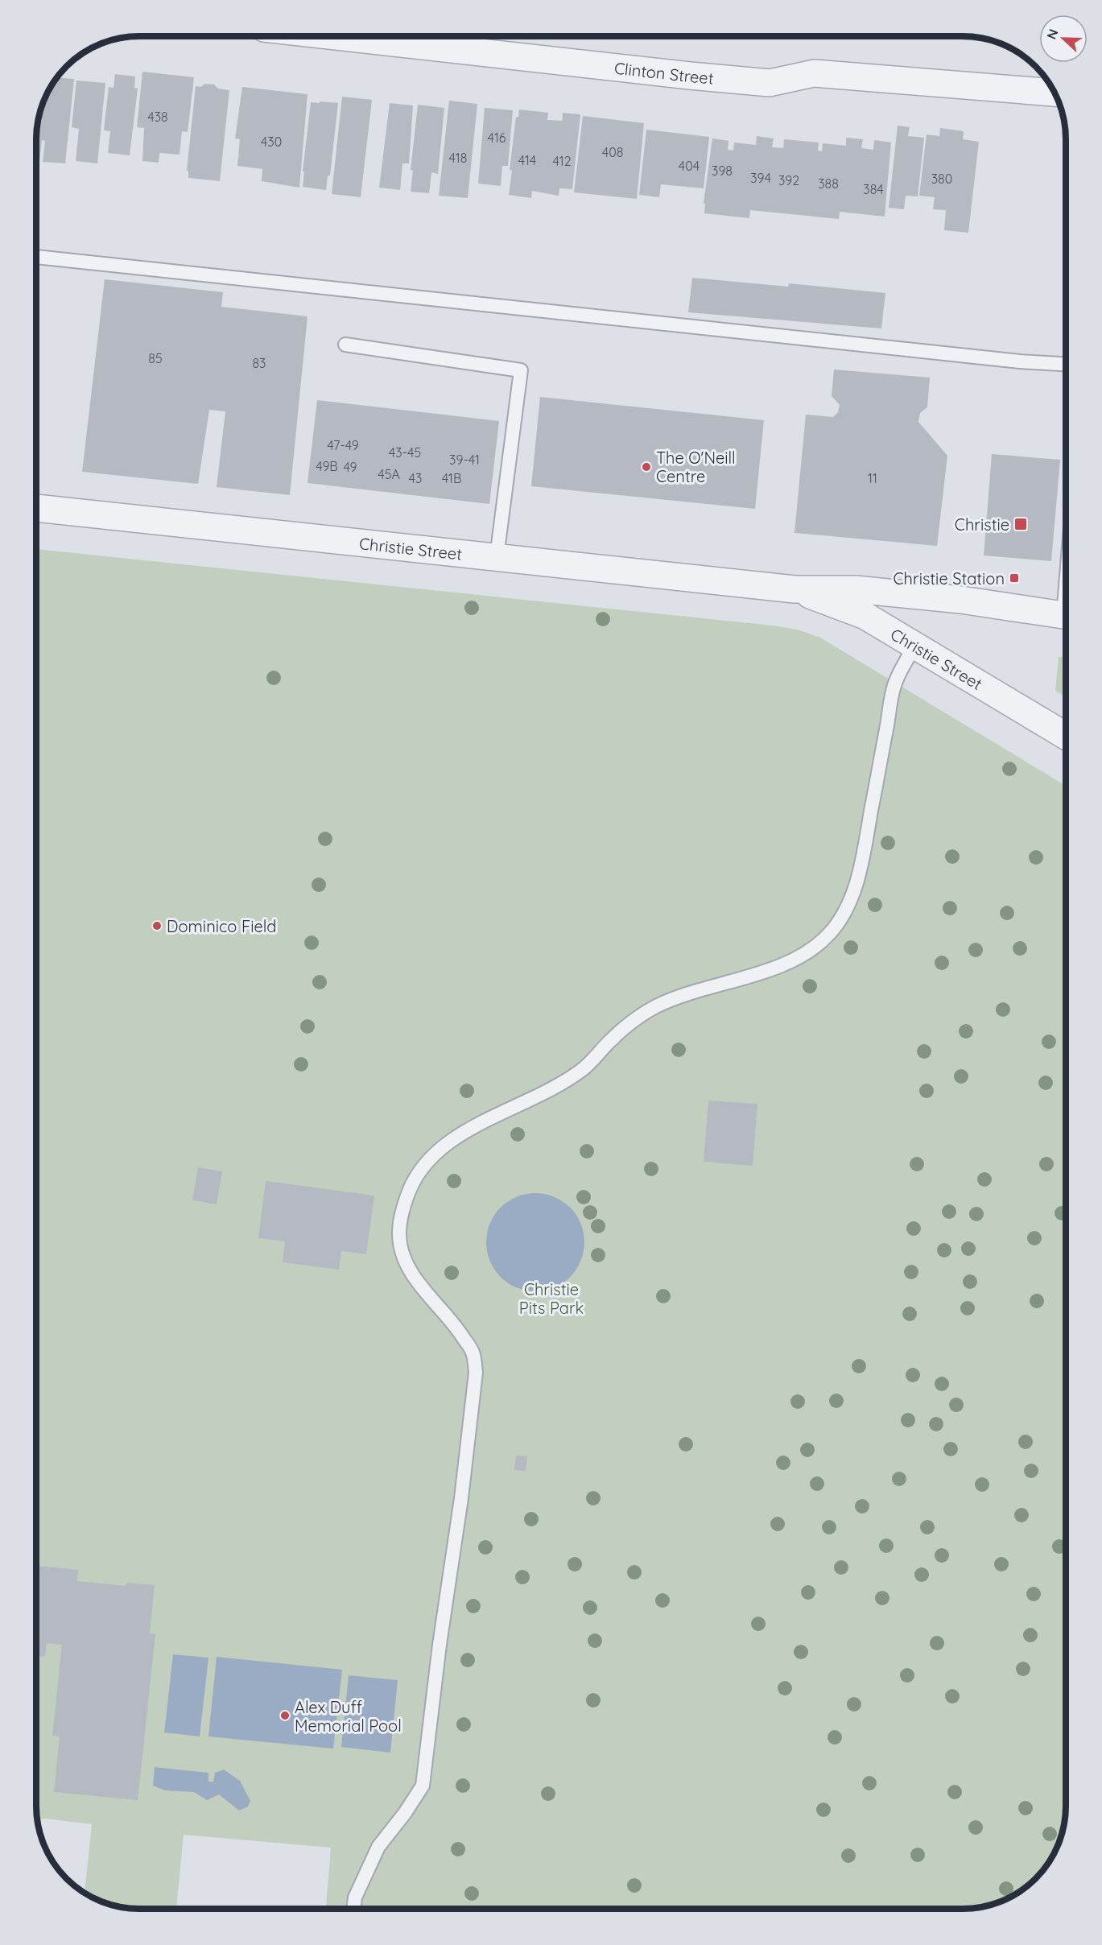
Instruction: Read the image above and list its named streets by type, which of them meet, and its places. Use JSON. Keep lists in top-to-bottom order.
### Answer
{
  "streets": {
    "street": ["Clinton Street", "Christie Street"]
  },
  "parks": ["Christie Pits Park"],
  "places": {
    "other": ["The O'Neill Centre", "Dominico Field", "Alex Duff Memorial Pool"],
    "transit": ["Christie", "Christie Station"]
  },
  "house_numbers": [
    "438",
    "416",
    "430",
    "408",
    "418",
    "414",
    "412",
    "404",
    "398",
    "394",
    "380",
    "392",
    "388",
    "384",
    "85",
    "83",
    "47-49",
    "43-45",
    "39-41",
    "49B",
    "49",
    "45A",
    "43",
    "41B",
    "11"
  ],
  "north": "left"
}
